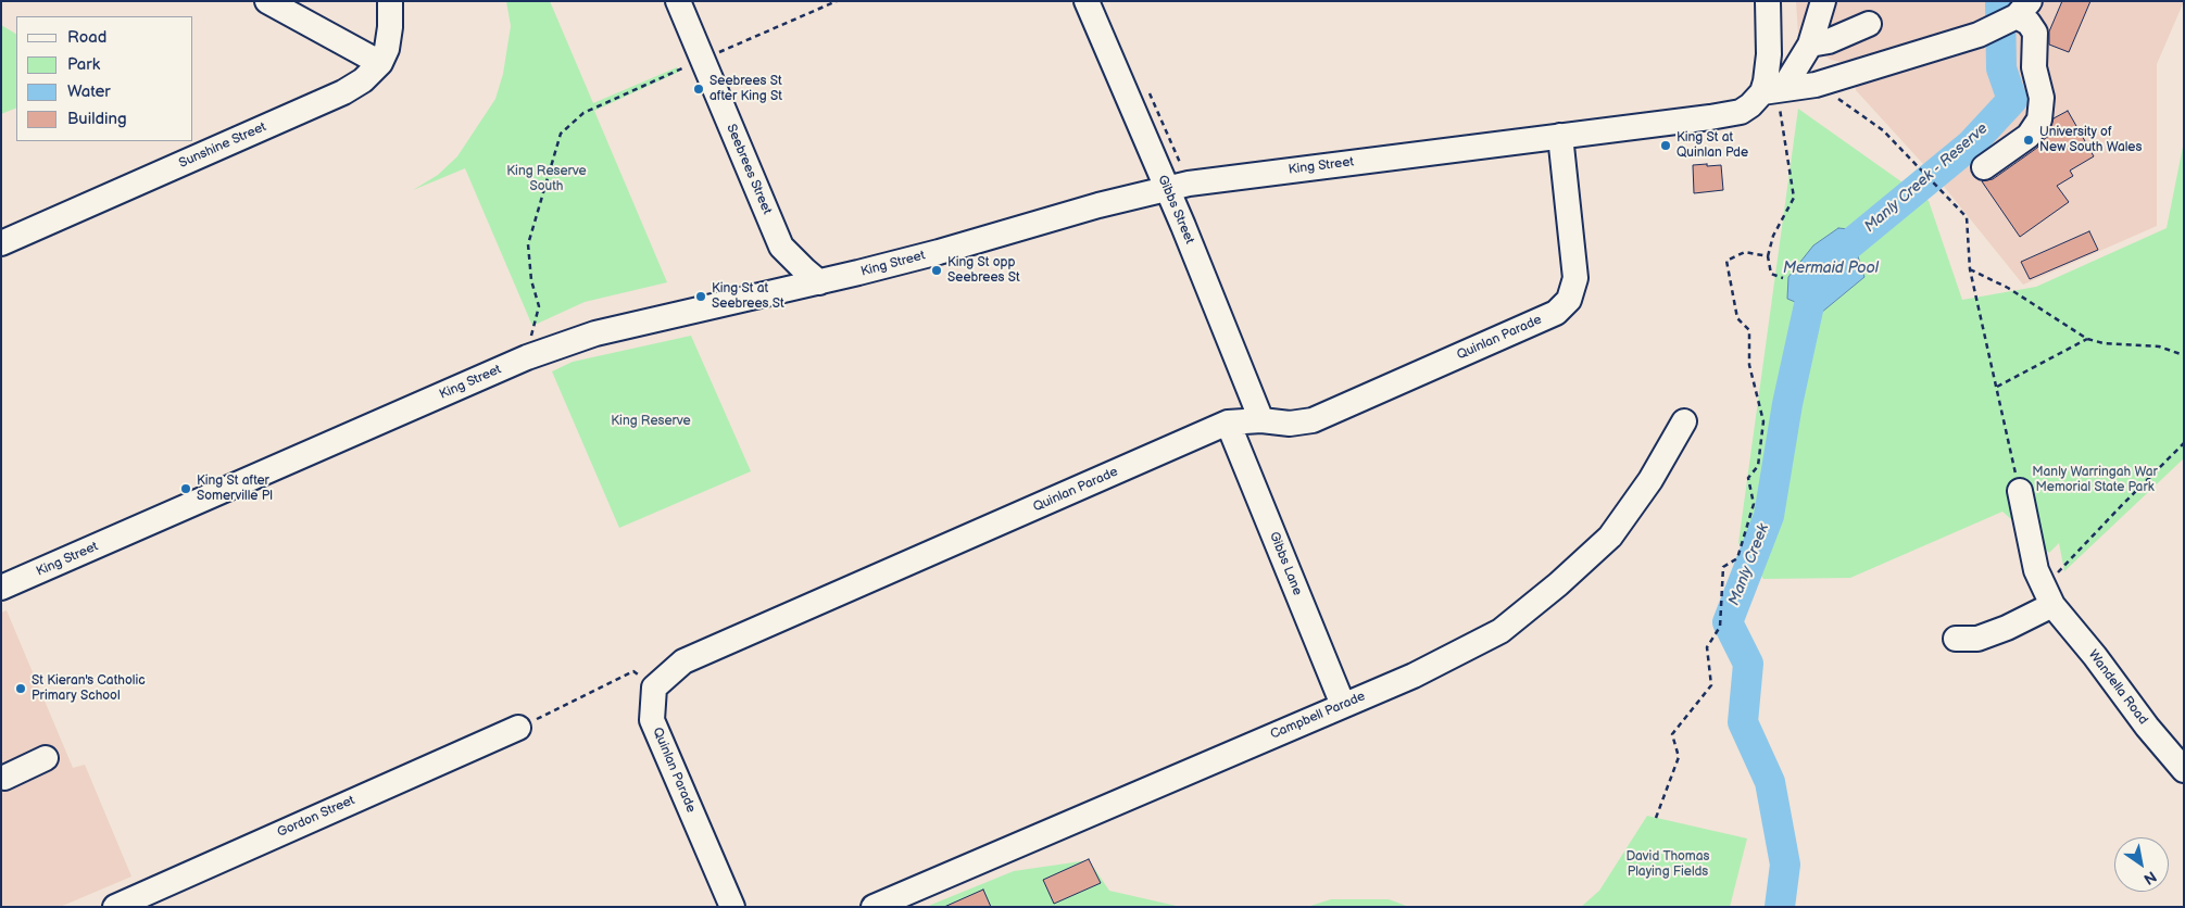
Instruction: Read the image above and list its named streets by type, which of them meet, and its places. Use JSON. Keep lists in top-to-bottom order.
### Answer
{
  "streets": {
    "street": [
      "Sunshine Street",
      "King Street",
      "Seebrees Street",
      "Gibbs Street",
      "Quinlan Parade",
      "Gibbs Lane",
      "Wandella Road",
      "Campbell Parade",
      "Gordon Street"
    ]
  },
  "crossings": [
    ["King Street", "Seebrees Street"],
    ["King Street", "Gibbs Street"],
    ["King Street", "Quinlan Parade"],
    ["Gibbs Street", "Quinlan Parade"],
    ["Quinlan Parade", "Gibbs Lane"],
    ["Gibbs Lane", "Campbell Parade"]
  ],
  "water": ["Manly Creek - Reserve", "Mermaid Pool", "Manly Creek"],
  "parks": [
    "King Reserve South",
    "King Reserve",
    "Manly Warringah War Memorial State Park",
    "David Thomas Playing Fields"
  ],
  "places": [
    "Seebrees St after King St",
    "University of New South Wales",
    "King St at Quinlan Pde",
    "King St opp Seebrees St",
    "King St at Seebrees St",
    "King St after Somerville Pl",
    "St Kieran's Catholic Primary School"
  ],
  "legend": [
    "Road",
    "Park",
    "Water",
    "Building"
  ],
  "north": "bottom right"
}
